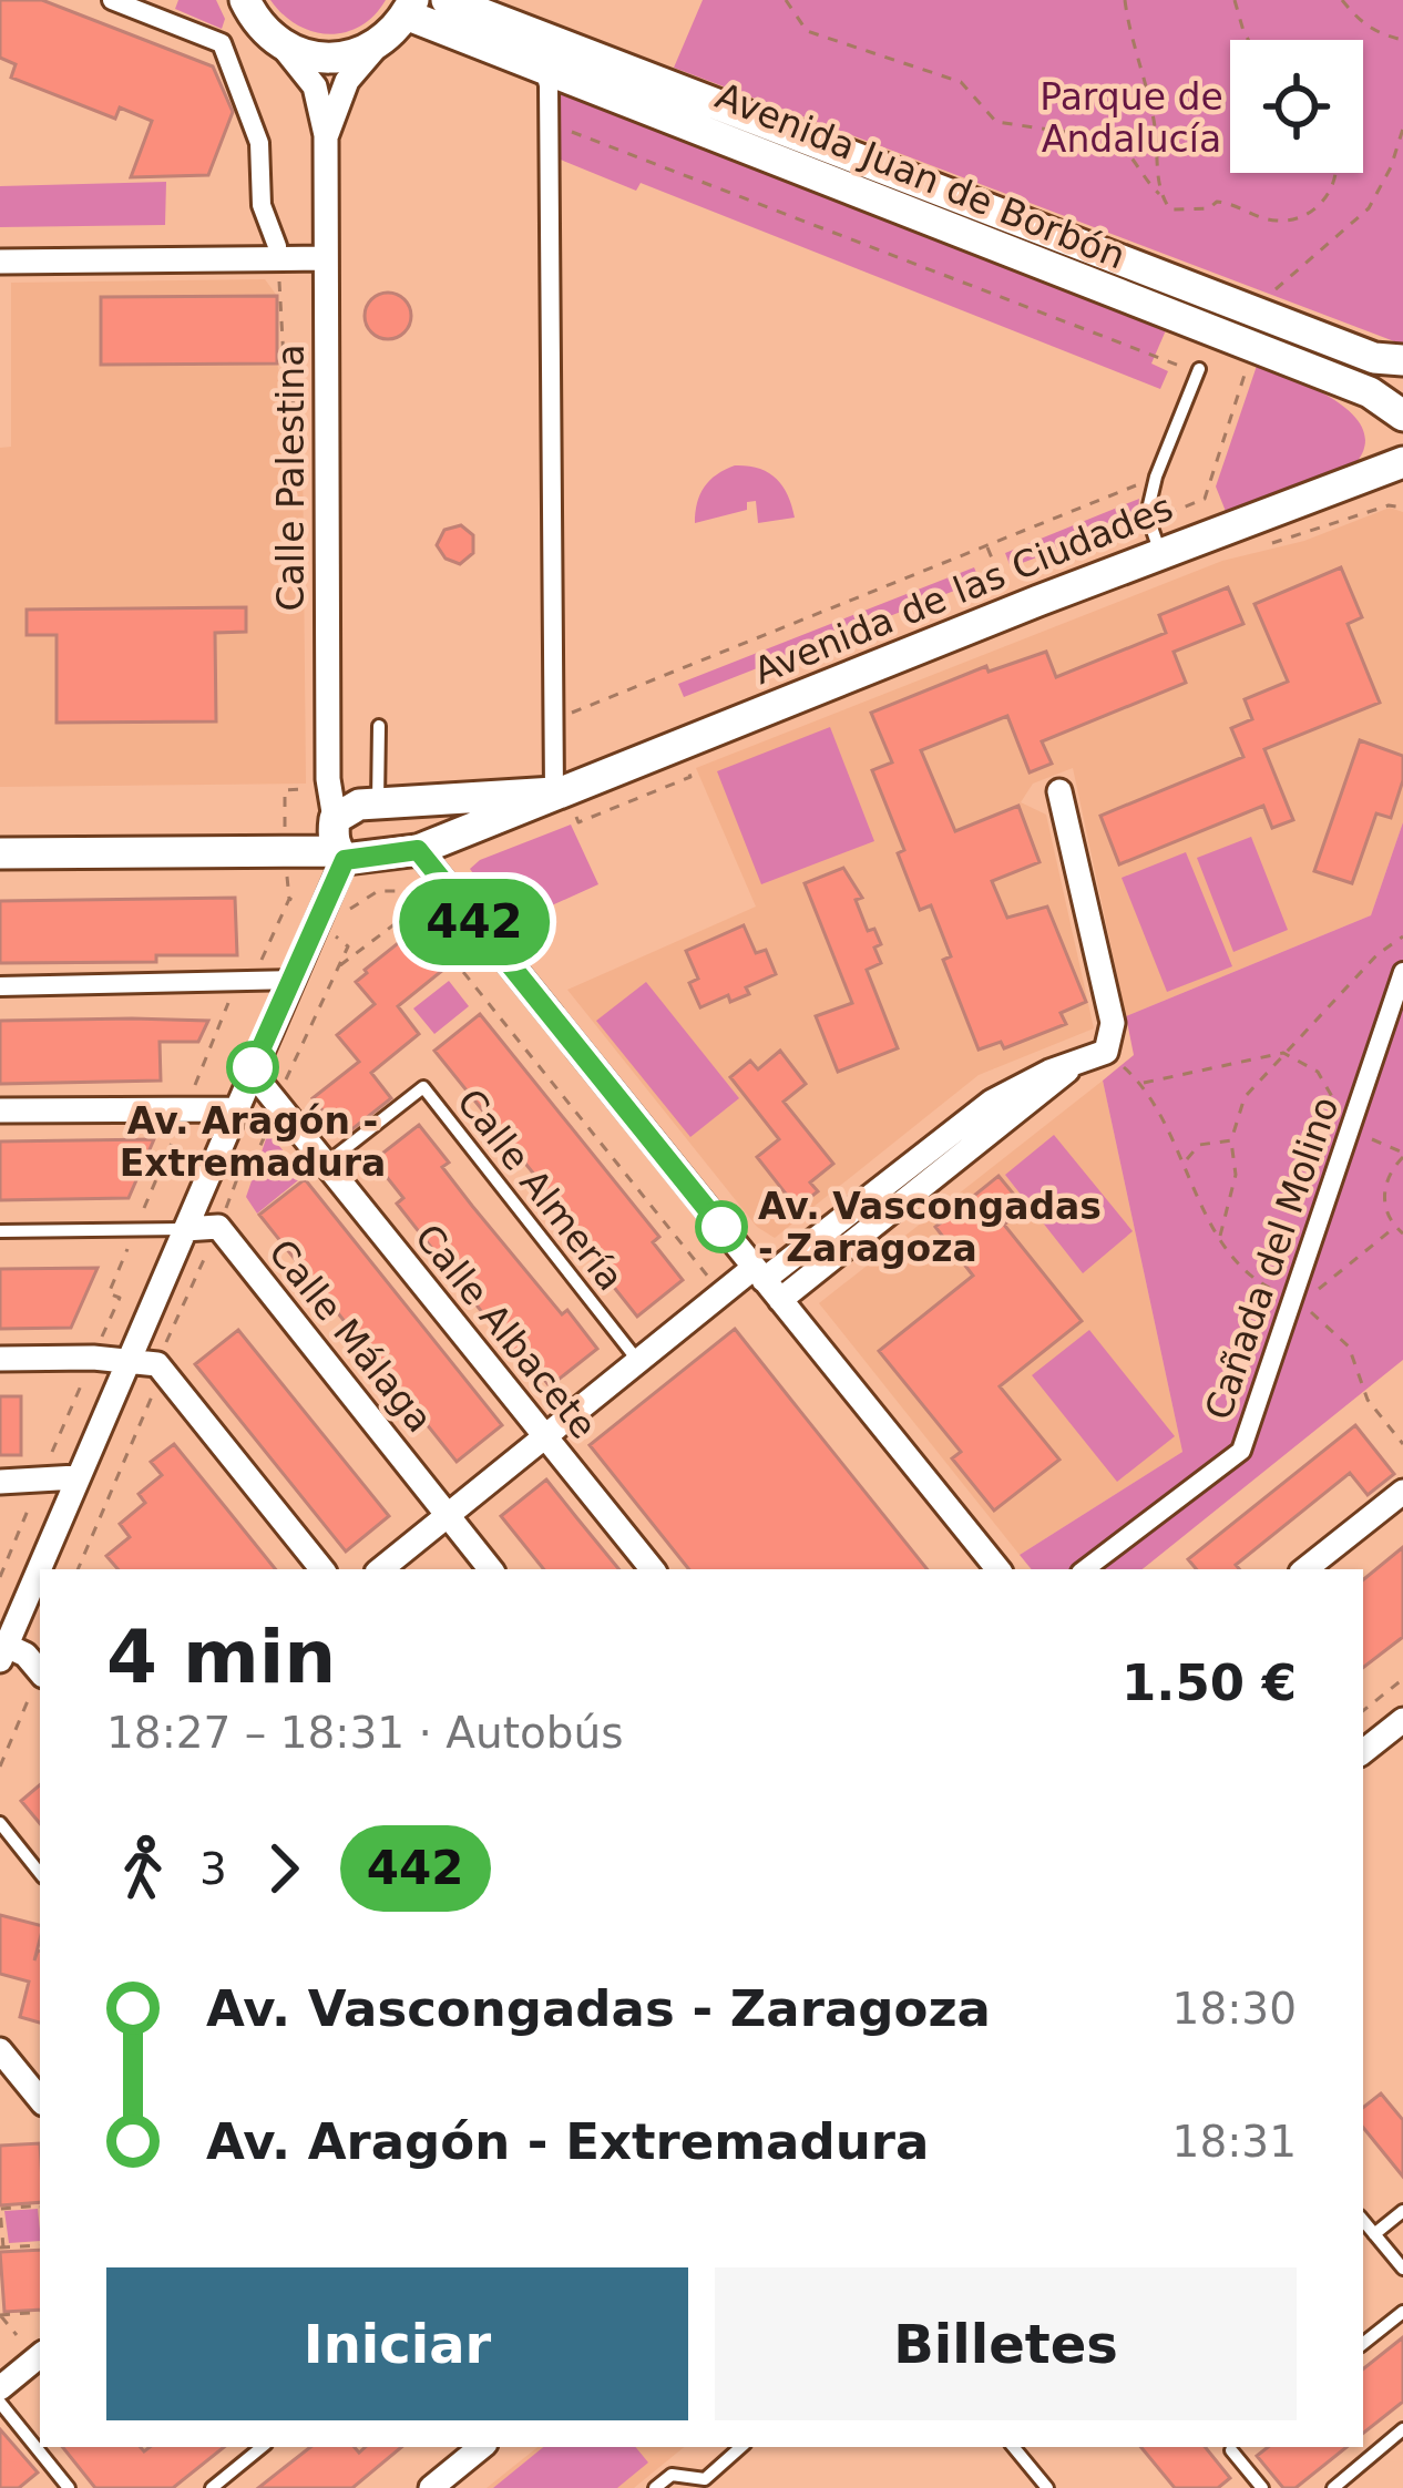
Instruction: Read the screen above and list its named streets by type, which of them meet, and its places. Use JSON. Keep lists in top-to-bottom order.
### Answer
{
  "streets": {
    "street": [
      "Avenida Juan de Borbón",
      "Calle Palestina",
      "Avenida de las Ciudades",
      "Cañada del Molino",
      "Calle Albacete",
      "Calle Málaga"
    ],
    "lane": ["Calle Almería"]
  },
  "crossings": [
    ["Calle Palestina", "Avenida de las Ciudades"],
    ["Calle Almería", "Calle Albacete"]
  ],
  "parks": ["Parque de Andalucía"],
  "places": ["Av. Aragón - Extremadura", "Av. Vascongadas - Zaragoza"],
  "lines": ["bus line 442"],
  "page": {
    "on_map": "442",
    "heading": ["4 min", "18:27 – 18:31 · Autobús", "1.50 €"],
    "legs": ["3", "442"],
    "list": [
      {
        "name": "Av. Vascongadas - Zaragoza",
        "value": "18:30"
      },
      {
        "name": "Av. Aragón - Extremadura",
        "value": "18:31"
      }
    ],
    "buttons": ["Iniciar", "Billetes"]
  }
}
